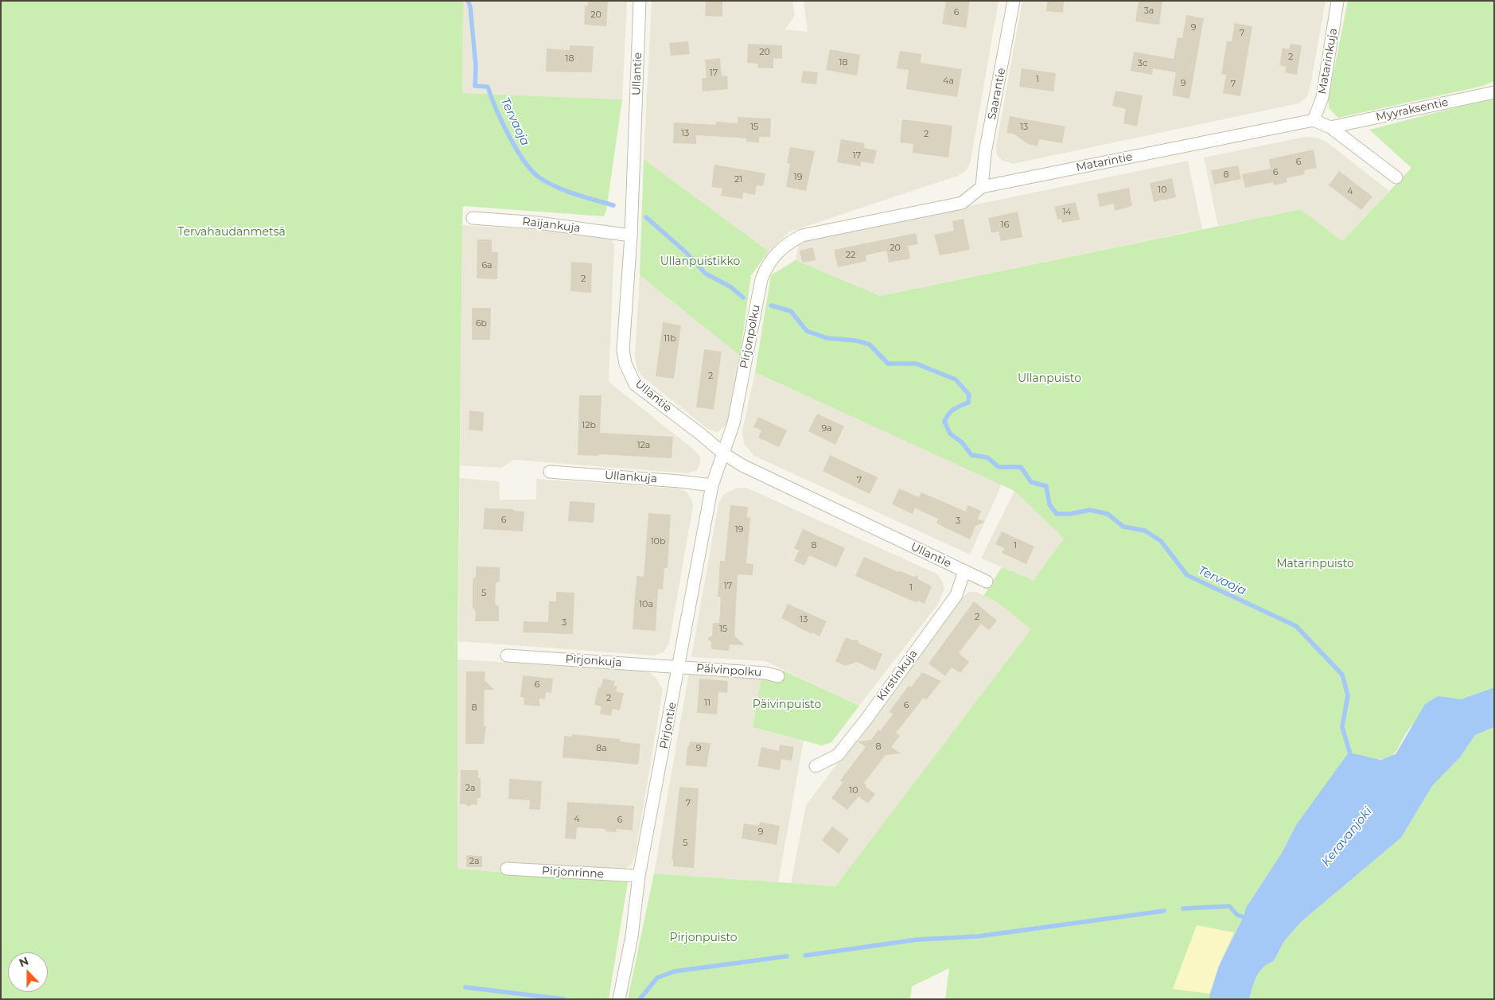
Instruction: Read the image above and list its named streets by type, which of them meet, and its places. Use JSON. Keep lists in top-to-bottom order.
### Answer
{
  "streets": {
    "street": [
      "Matarinkuja",
      "Ullantie",
      "Saarantie",
      "Myyraksentie",
      "Matarintie",
      "Raijankuja",
      "Pirjonpolku",
      "Ullankuja",
      "Pirjonkuja",
      "Päivinpolku",
      "Kirstinkuja",
      "Pirjontie",
      "Pirjonrinne"
    ]
  },
  "crossings": [
    ["Matarinkuja", "Matarintie"],
    ["Ullantie", "Raijankuja"],
    ["Ullantie", "Pirjonpolku"],
    ["Ullantie", "Kirstinkuja"],
    ["Ullantie", "Pirjontie"],
    ["Saarantie", "Matarintie"],
    ["Matarintie", "Pirjonpolku"],
    ["Pirjonpolku", "Pirjontie"],
    ["Ullankuja", "Pirjontie"],
    ["Pirjonkuja", "Päivinpolku"],
    ["Pirjonkuja", "Pirjontie"],
    ["Päivinpolku", "Pirjontie"],
    ["Pirjontie", "Pirjonrinne"]
  ],
  "water": ["Tervaoja", "Keravanjoki"],
  "parks": [
    "Tervahaudanmetsä",
    "Ullanpuistikko",
    "Ullanpuisto",
    "Matarinpuisto",
    "Päivinpuisto",
    "Pirjonpuisto"
  ],
  "house_numbers": [
    "3a",
    "6",
    "20",
    "9",
    "7",
    "20",
    "2",
    "18",
    "18",
    "3c",
    "17",
    "1",
    "4a",
    "9",
    "7",
    "15",
    "13",
    "13",
    "2",
    "17",
    "6",
    "6",
    "8",
    "19",
    "21",
    "10",
    "4",
    "14",
    "16",
    "20",
    "22",
    "6a",
    "2",
    "6b",
    "11b",
    "2",
    "12b",
    "9a",
    "12a",
    "7",
    "6",
    "3",
    "19",
    "10b",
    "8",
    "1",
    "17",
    "1",
    "5",
    "10a",
    "2",
    "13",
    "3",
    "15",
    "6",
    "2",
    "11",
    "6",
    "8",
    "8",
    "8a",
    "9",
    "2a",
    "10",
    "7",
    "4",
    "6",
    "9",
    "5",
    "2a"
  ],
  "north": "top"
}
